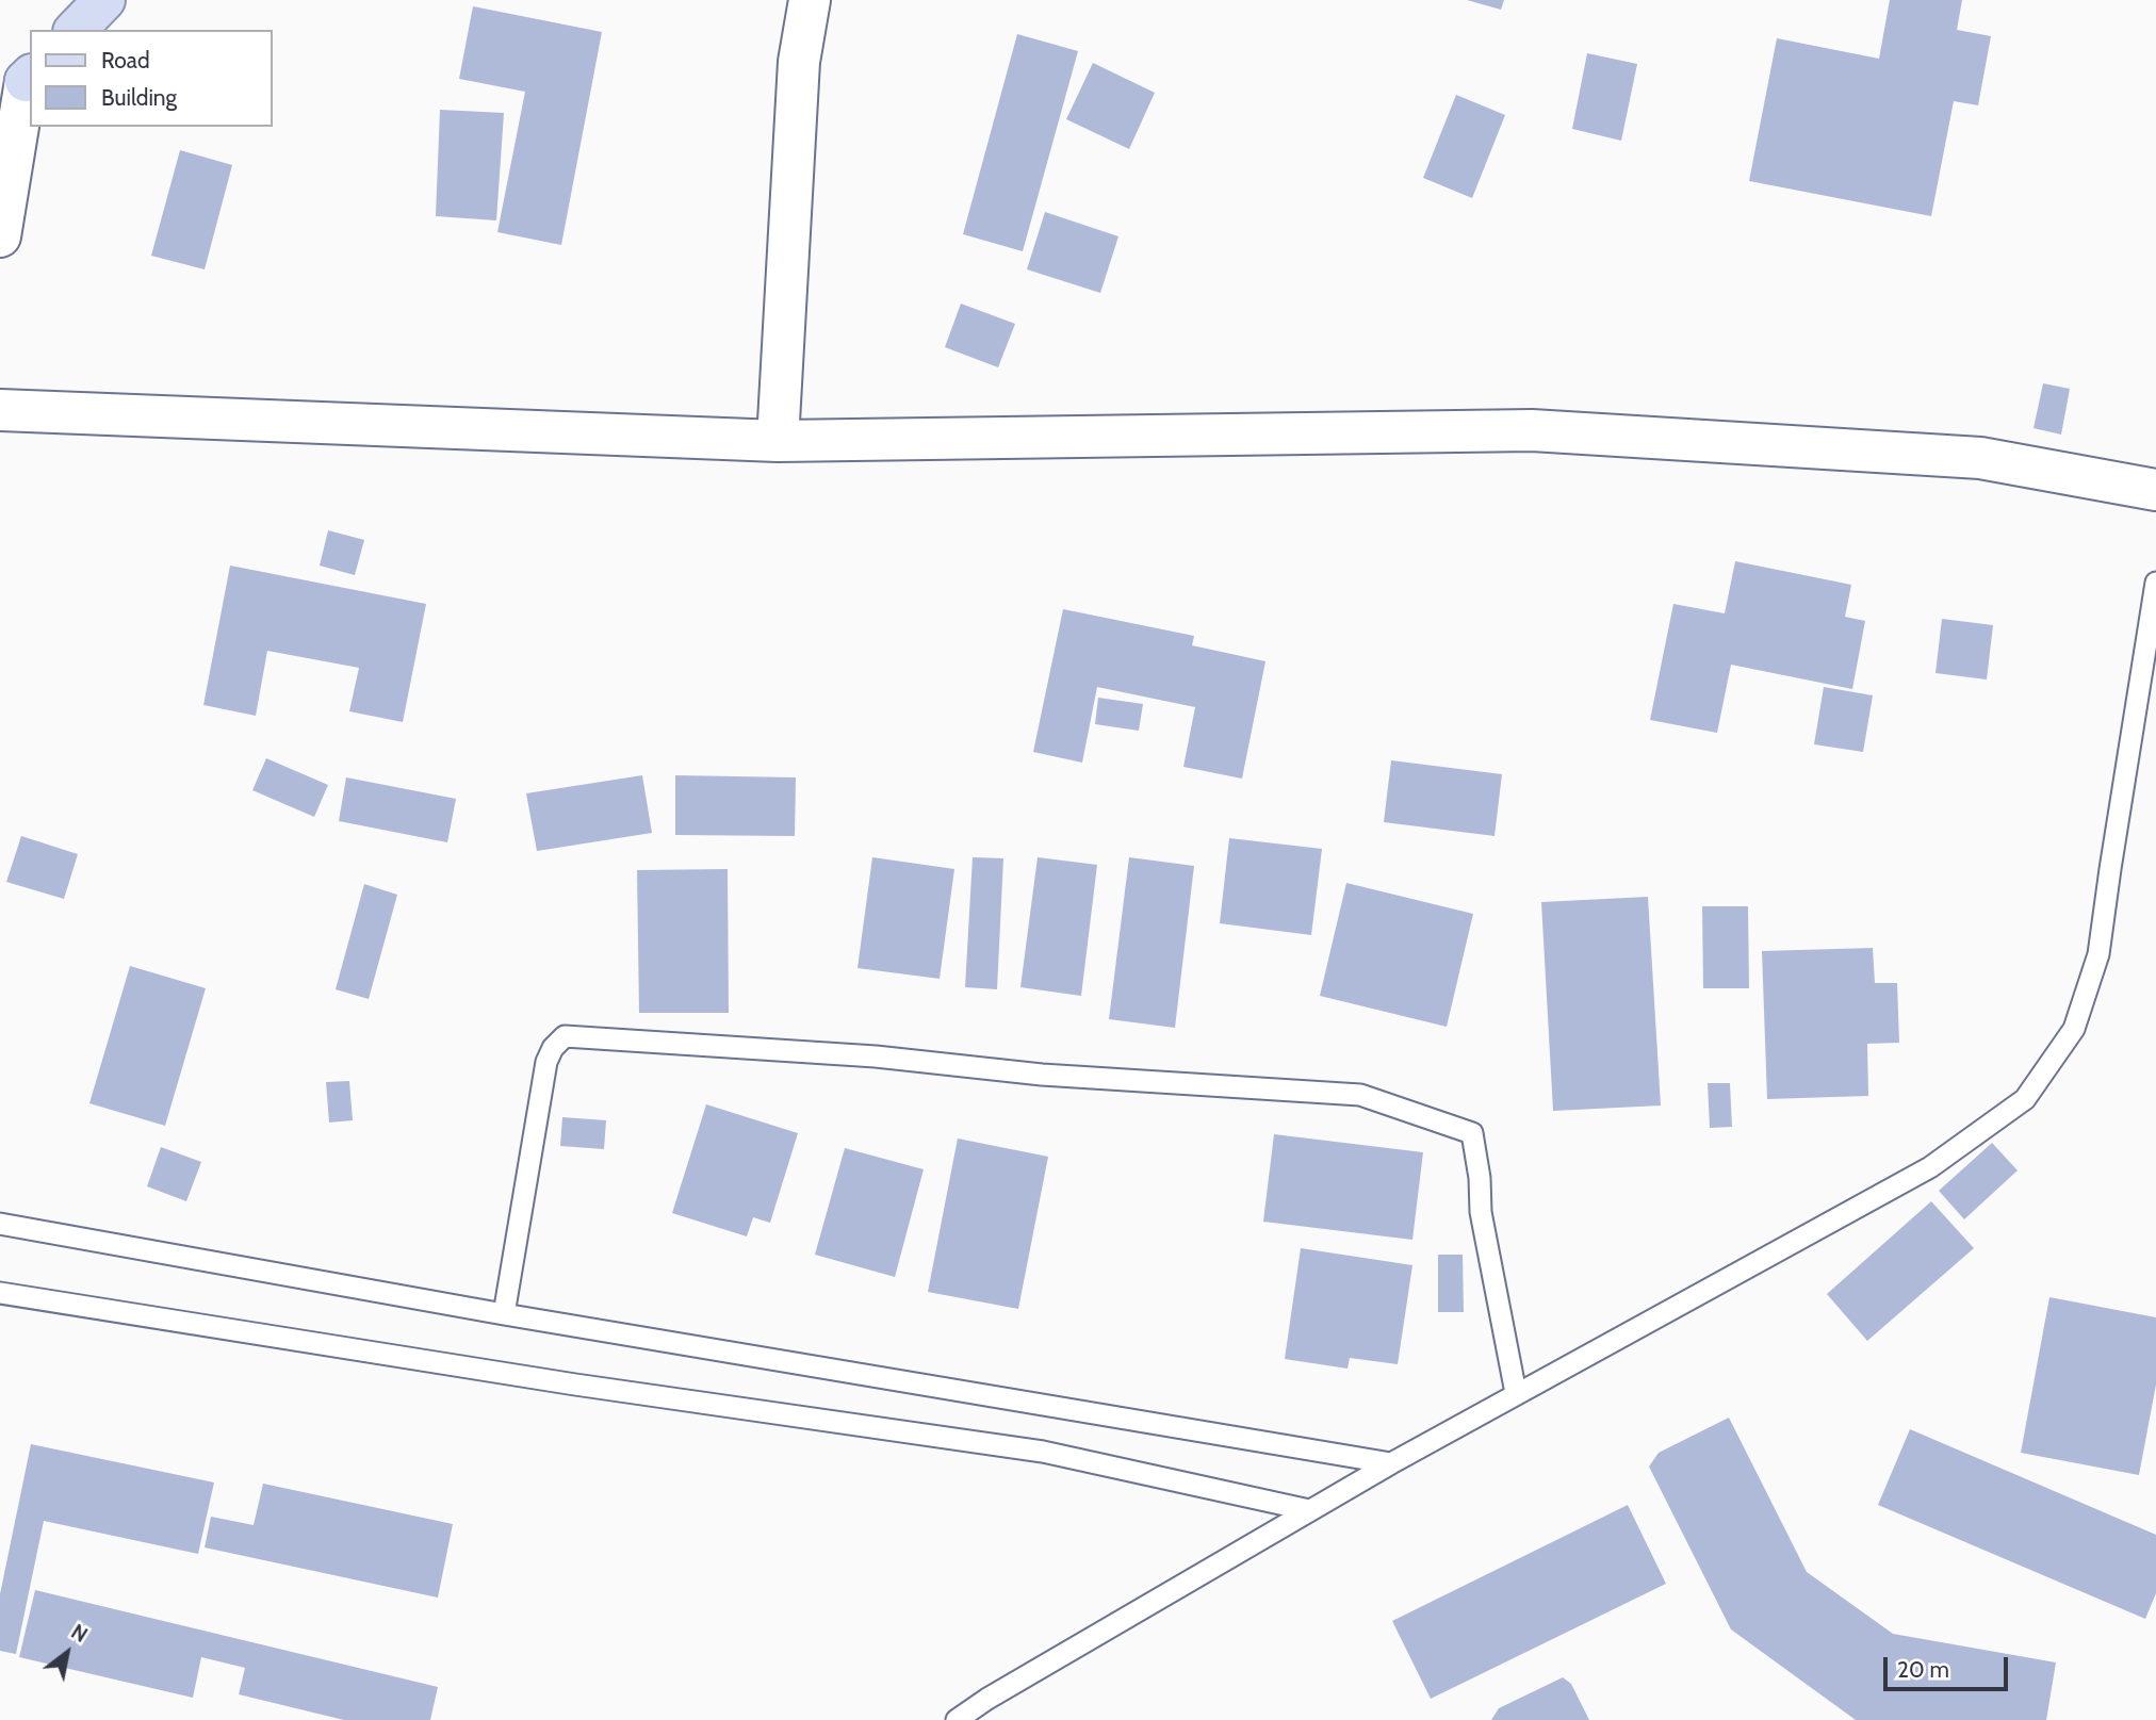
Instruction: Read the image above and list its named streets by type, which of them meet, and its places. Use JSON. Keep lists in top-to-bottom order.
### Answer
{
  "legend": ["Road", "Building"],
  "scale_bar": "20 m",
  "north": "top right"
}
